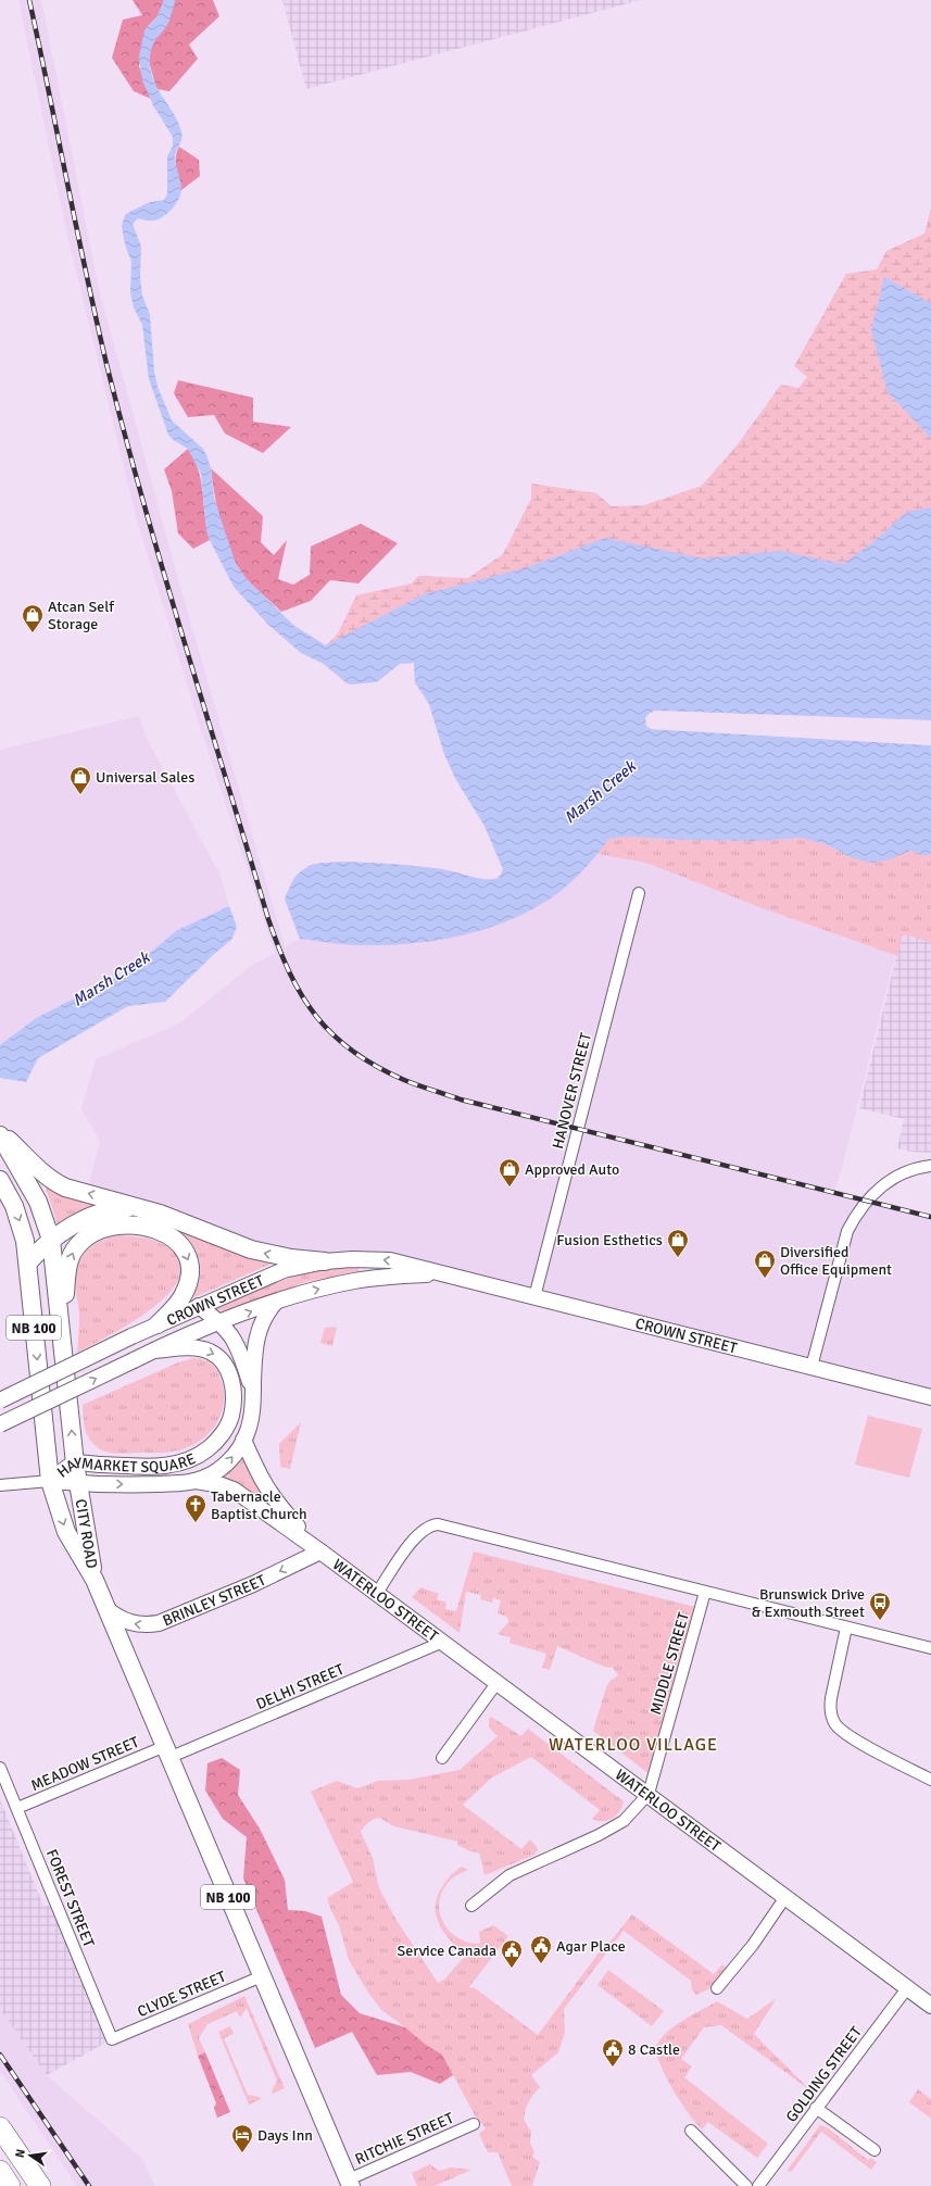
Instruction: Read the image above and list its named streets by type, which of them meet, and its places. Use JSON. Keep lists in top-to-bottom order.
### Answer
{
  "streets": {
    "main road": [
      "CROWN STREET",
      "NB 100",
      "HAYMARKET SQUARE",
      "CITY ROAD",
      "BRINLEY STREET",
      "WATERLOO STREET"
    ],
    "street": [
      "HANOVER STREET",
      "MIDDLE STREET",
      "DELHI STREET",
      "MEADOW STREET",
      "FOREST STREET",
      "CLYDE STREET",
      "GOLDING STREET",
      "RITCHIE STREET"
    ]
  },
  "crossings": [
    ["HANOVER STREET", "CROWN STREET"],
    ["CROWN STREET", "HAYMARKET SQUARE"],
    ["NB 100", "CITY ROAD"],
    ["NB 100", "BRINLEY STREET"],
    ["NB 100", "DELHI STREET"],
    ["NB 100", "MEADOW STREET"],
    ["NB 100", "CLYDE STREET"],
    ["NB 100", "RITCHIE STREET"],
    ["HAYMARKET SQUARE", "CITY ROAD"],
    ["BRINLEY STREET", "WATERLOO STREET"],
    ["WATERLOO STREET", "MIDDLE STREET"],
    ["WATERLOO STREET", "DELHI STREET"],
    ["WATERLOO STREET", "GOLDING STREET"],
    ["DELHI STREET", "MEADOW STREET"],
    ["MEADOW STREET", "FOREST STREET"],
    ["FOREST STREET", "CLYDE STREET"]
  ],
  "one_way": ["BRINLEY STREET"],
  "districts": ["WATERLOO VILLAGE"],
  "water": ["Marsh Creek"],
  "places": {
    "shop": [
      "Atcan Self Storage",
      "Universal Sales",
      "Approved Auto",
      "Fusion Esthetics",
      "Diversified Office Equipment"
    ],
    "church": ["Tabernacle Baptist Church"],
    "bus stop": ["Brunswick Drive & Exmouth Street"],
    "public building": ["Agar Place", "Service Canada", "8 Castle"],
    "hotel": ["Days Inn"]
  },
  "north": "left"
}
